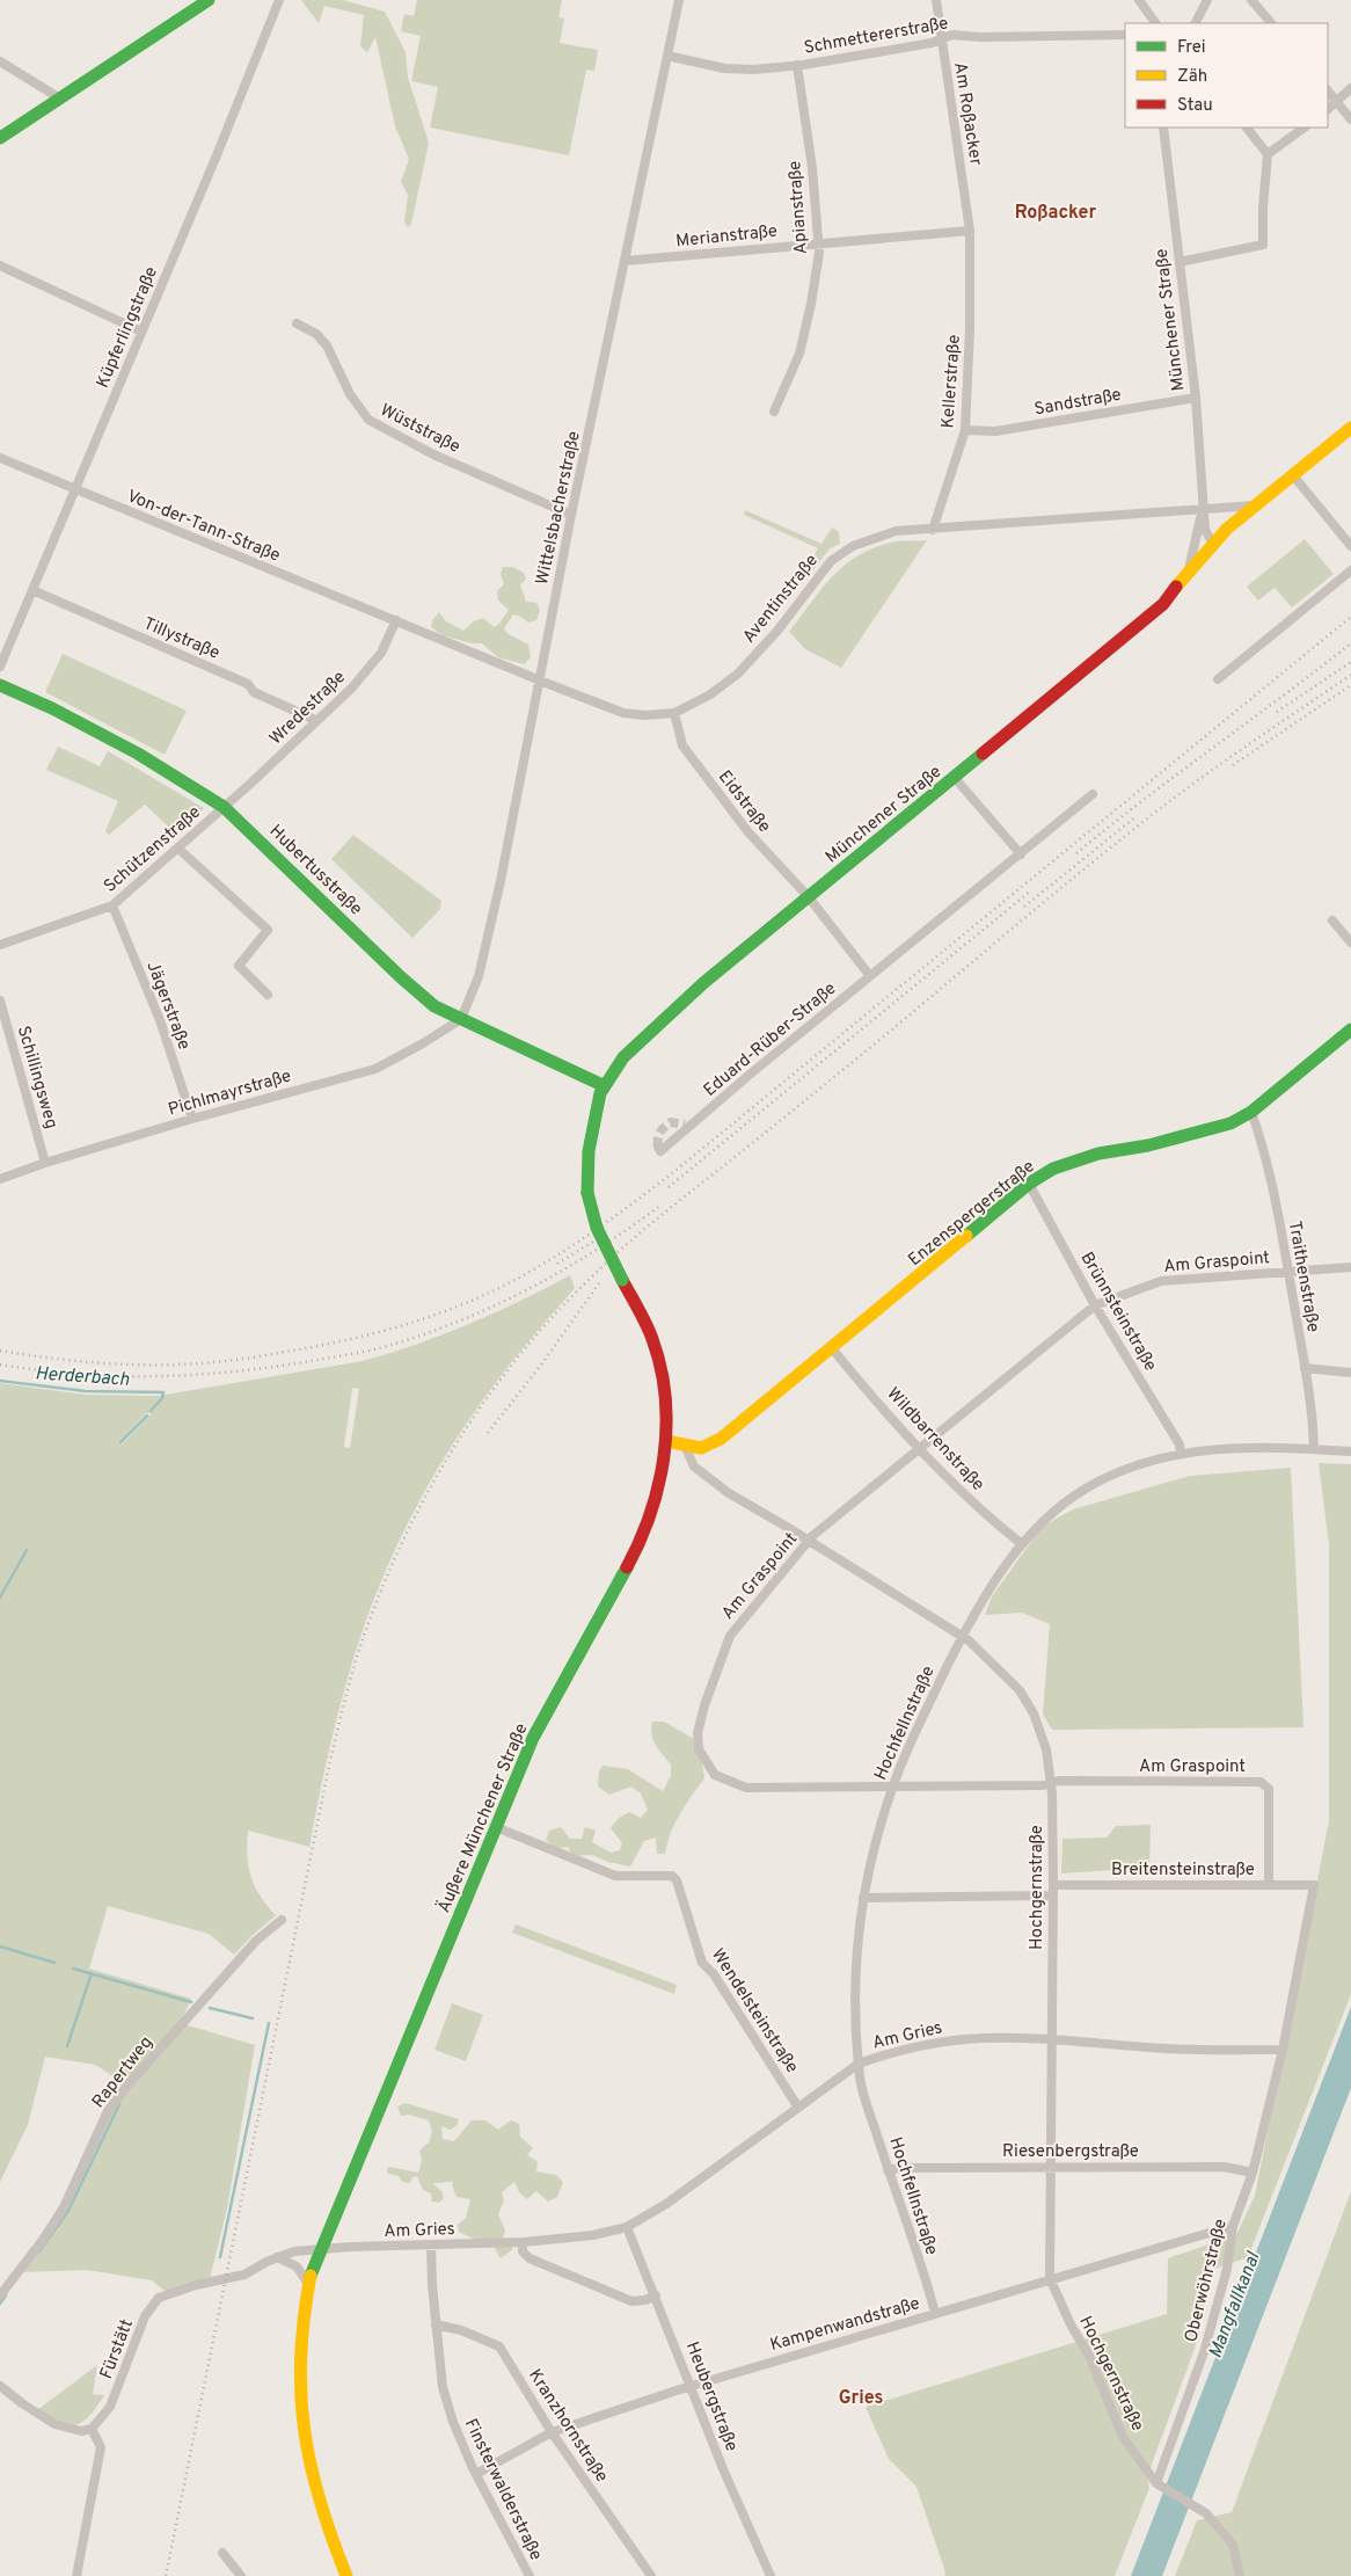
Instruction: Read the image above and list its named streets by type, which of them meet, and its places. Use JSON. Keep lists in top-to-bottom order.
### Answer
{
  "streets": {
    "main road": [
      "Münchener Straße",
      "Hubertusstraße",
      "Enzenspergerstraße",
      "Äußere Münchener Straße"
    ],
    "street": [
      "Schmettererstraße",
      "Am Roßacker",
      "Apianstraße",
      "Merianstraße",
      "Küpferlingstraße",
      "Kellerstraße",
      "Sandstraße",
      "Wüststraße",
      "Wittelsbacherstraße",
      "Von-der-Tann-Straße",
      "Aventinstraße",
      "Tillystraße",
      "Wredestraße",
      "Eidstraße",
      "Schützenstraße",
      "Jägerstraße",
      "Eduard-Rüber-Straße",
      "Schillingsweg",
      "Pichlmayrstraße",
      "Am Graspoint",
      "Traithenstraße",
      "Brünnsteinstraße",
      "Wildbarrenstraße",
      "Hochfellnstraße",
      "Breitensteinstraße",
      "Hochgernstraße",
      "Wendelsteinstraße",
      "Am Gries",
      "Rapertweg",
      "Riesenbergstraße",
      "Oberwöhrstraße",
      "Kampenwandstraße",
      "Fürstätt",
      "Heubergstraße",
      "Kranzhornstraße",
      "Finsterwalderstraße"
    ]
  },
  "crossings": [
    ["Schmettererstraße", "Am Roßacker"],
    ["Schmettererstraße", "Apianstraße"],
    ["Schmettererstraße", "Wittelsbacherstraße"],
    ["Am Roßacker", "Merianstraße"],
    ["Am Roßacker", "Kellerstraße"],
    ["Apianstraße", "Merianstraße"],
    ["Merianstraße", "Kellerstraße"],
    ["Merianstraße", "Wittelsbacherstraße"],
    ["Münchener Straße", "Sandstraße"],
    ["Münchener Straße", "Aventinstraße"],
    ["Münchener Straße", "Eidstraße"],
    ["Münchener Straße", "Hubertusstraße"],
    ["Münchener Straße", "Äußere Münchener Straße"],
    ["Küpferlingstraße", "Von-der-Tann-Straße"],
    ["Küpferlingstraße", "Tillystraße"],
    ["Kellerstraße", "Sandstraße"],
    ["Kellerstraße", "Aventinstraße"],
    ["Wüststraße", "Wittelsbacherstraße"],
    ["Wittelsbacherstraße", "Von-der-Tann-Straße"],
    ["Wittelsbacherstraße", "Aventinstraße"],
    ["Wittelsbacherstraße", "Hubertusstraße"],
    ["Wittelsbacherstraße", "Pichlmayrstraße"],
    ["Von-der-Tann-Straße", "Aventinstraße"],
    ["Von-der-Tann-Straße", "Wredestraße"],
    ["Aventinstraße", "Eidstraße"],
    ["Tillystraße", "Wredestraße"],
    ["Wredestraße", "Schützenstraße"],
    ["Wredestraße", "Hubertusstraße"],
    ["Schützenstraße", "Hubertusstraße"],
    ["Schützenstraße", "Jägerstraße"],
    ["Hubertusstraße", "Pichlmayrstraße"],
    ["Hubertusstraße", "Äußere Münchener Straße"],
    ["Jägerstraße", "Pichlmayrstraße"],
    ["Schillingsweg", "Pichlmayrstraße"],
    ["Enzenspergerstraße", "Traithenstraße"],
    ["Enzenspergerstraße", "Brünnsteinstraße"],
    ["Enzenspergerstraße", "Wildbarrenstraße"],
    ["Enzenspergerstraße", "Äußere Münchener Straße"],
    ["Enzenspergerstraße", "Hochgernstraße"],
    ["Am Graspoint", "Traithenstraße"],
    ["Am Graspoint", "Brünnsteinstraße"],
    ["Am Graspoint", "Wildbarrenstraße"],
    ["Am Graspoint", "Hochfellnstraße"],
    ["Am Graspoint", "Breitensteinstraße"],
    ["Am Graspoint", "Hochgernstraße"],
    ["Traithenstraße", "Hochfellnstraße"],
    ["Brünnsteinstraße", "Hochfellnstraße"],
    ["Wildbarrenstraße", "Hochfellnstraße"],
    ["Hochfellnstraße", "Hochgernstraße"],
    ["Hochfellnstraße", "Am Gries"],
    ["Hochfellnstraße", "Riesenbergstraße"],
    ["Hochfellnstraße", "Kampenwandstraße"],
    ["Äußere Münchener Straße", "Wendelsteinstraße"],
    ["Äußere Münchener Straße", "Am Gries"],
    ["Äußere Münchener Straße", "Fürstätt"],
    ["Breitensteinstraße", "Hochgernstraße"],
    ["Breitensteinstraße", "Oberwöhrstraße"],
    ["Hochgernstraße", "Am Gries"],
    ["Hochgernstraße", "Riesenbergstraße"],
    ["Hochgernstraße", "Oberwöhrstraße"],
    ["Hochgernstraße", "Kampenwandstraße"],
    ["Wendelsteinstraße", "Am Gries"],
    ["Am Gries", "Oberwöhrstraße"],
    ["Am Gries", "Fürstätt"],
    ["Am Gries", "Heubergstraße"],
    ["Am Gries", "Finsterwalderstraße"],
    ["Riesenbergstraße", "Oberwöhrstraße"],
    ["Oberwöhrstraße", "Kampenwandstraße"],
    ["Kampenwandstraße", "Heubergstraße"],
    ["Kampenwandstraße", "Kranzhornstraße"],
    ["Kampenwandstraße", "Finsterwalderstraße"],
    ["Kranzhornstraße", "Finsterwalderstraße"]
  ],
  "districts": ["Roßacker", "Gries"],
  "water": ["Herderbach", "Mangfallkanal"],
  "legend": ["Frei", "Zäh", "Stau"]
}
